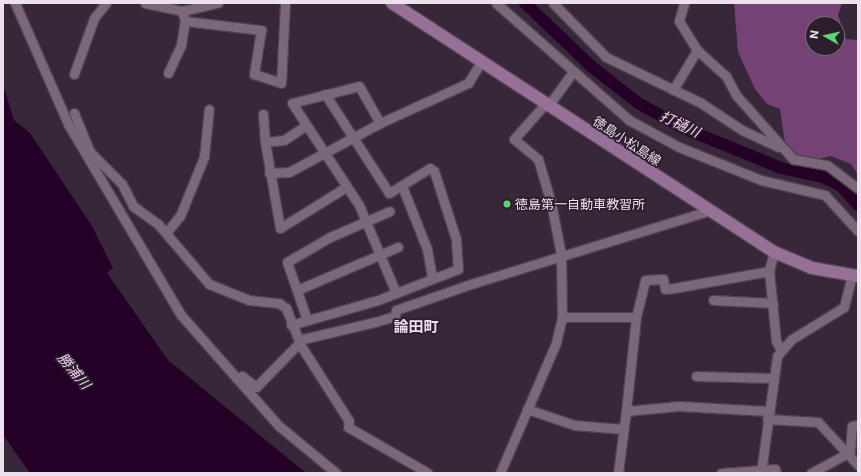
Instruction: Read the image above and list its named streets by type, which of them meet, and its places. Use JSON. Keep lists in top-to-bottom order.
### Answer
{
  "streets": {
    "main road": ["徳島小松島線"]
  },
  "districts": ["論田町"],
  "water": ["打樋川", "勝浦川"],
  "places": ["徳島第一自動車教習所"],
  "north": "left"
}
